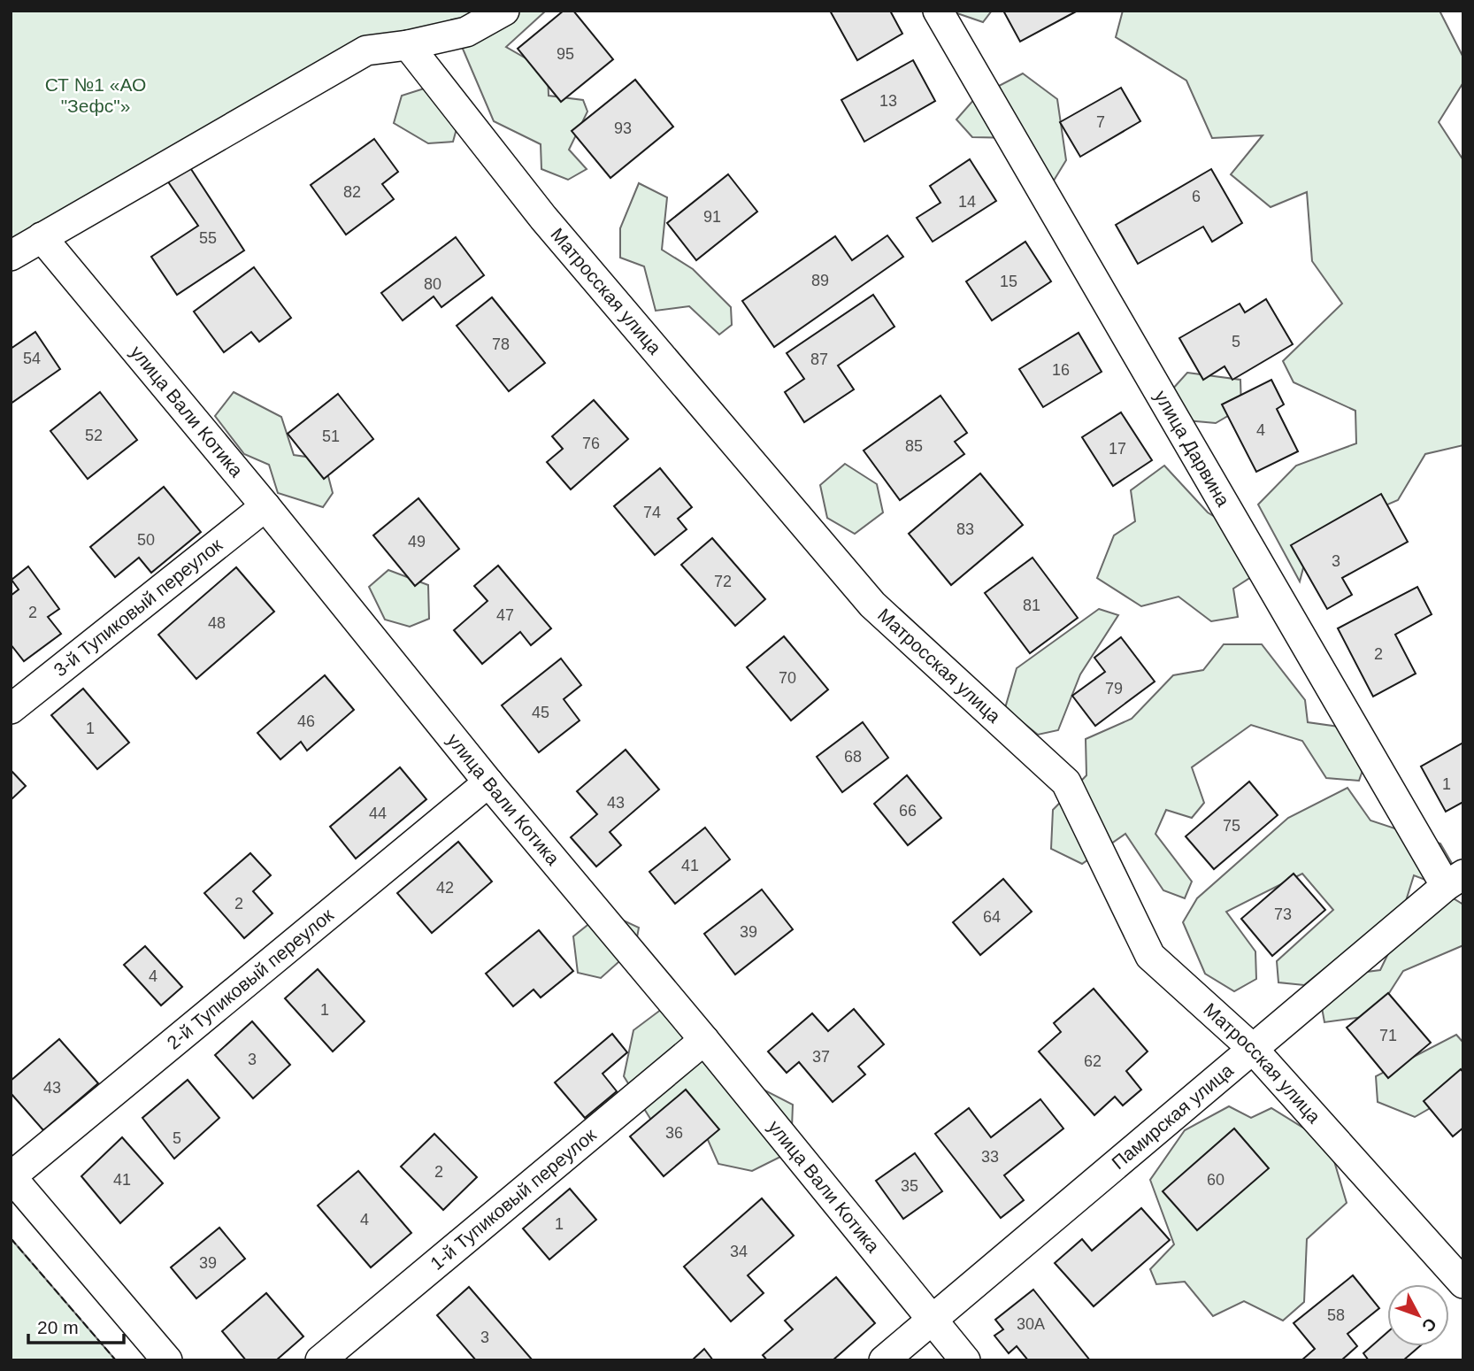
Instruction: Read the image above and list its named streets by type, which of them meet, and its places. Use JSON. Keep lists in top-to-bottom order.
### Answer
{
  "streets": {
    "street": [
      "Матросская улица",
      "улица Вали Котика",
      "улица Дарвина",
      "3-й Тупиковый переулок",
      "2-й Тупиковый переулок",
      "Памирская улица",
      "1-й Тупиковый переулок"
    ]
  },
  "crossings": [
    ["Матросская улица", "Памирская улица"],
    ["улица Вали Котика", "3-й Тупиковый переулок"],
    ["улица Вали Котика", "2-й Тупиковый переулок"],
    ["улица Вали Котика", "Памирская улица"],
    ["улица Вали Котика", "1-й Тупиковый переулок"],
    ["улица Дарвина", "Памирская улица"]
  ],
  "parks": ["СТ №1 «АО \"Зефс\"»"],
  "house_numbers": [
    "95",
    "13",
    "7",
    "93",
    "82",
    "6",
    "14",
    "91",
    "55",
    "89",
    "15",
    "80",
    "5",
    "78",
    "54",
    "87",
    "16",
    "4",
    "52",
    "51",
    "76",
    "85",
    "17",
    "74",
    "83",
    "50",
    "49",
    "3",
    "72",
    "81",
    "2",
    "47",
    "48",
    "2",
    "70",
    "79",
    "45",
    "46",
    "1",
    "68",
    "1",
    "43",
    "66",
    "44",
    "75",
    "41",
    "42",
    "2",
    "73",
    "64",
    "39",
    "4",
    "1",
    "71",
    "37",
    "3",
    "62",
    "43",
    "36",
    "5",
    "33",
    "2",
    "41",
    "60",
    "35",
    "4",
    "1",
    "34",
    "39",
    "58",
    "30А",
    "3"
  ],
  "scale_bar": "20 m",
  "north": "bottom right"
}
